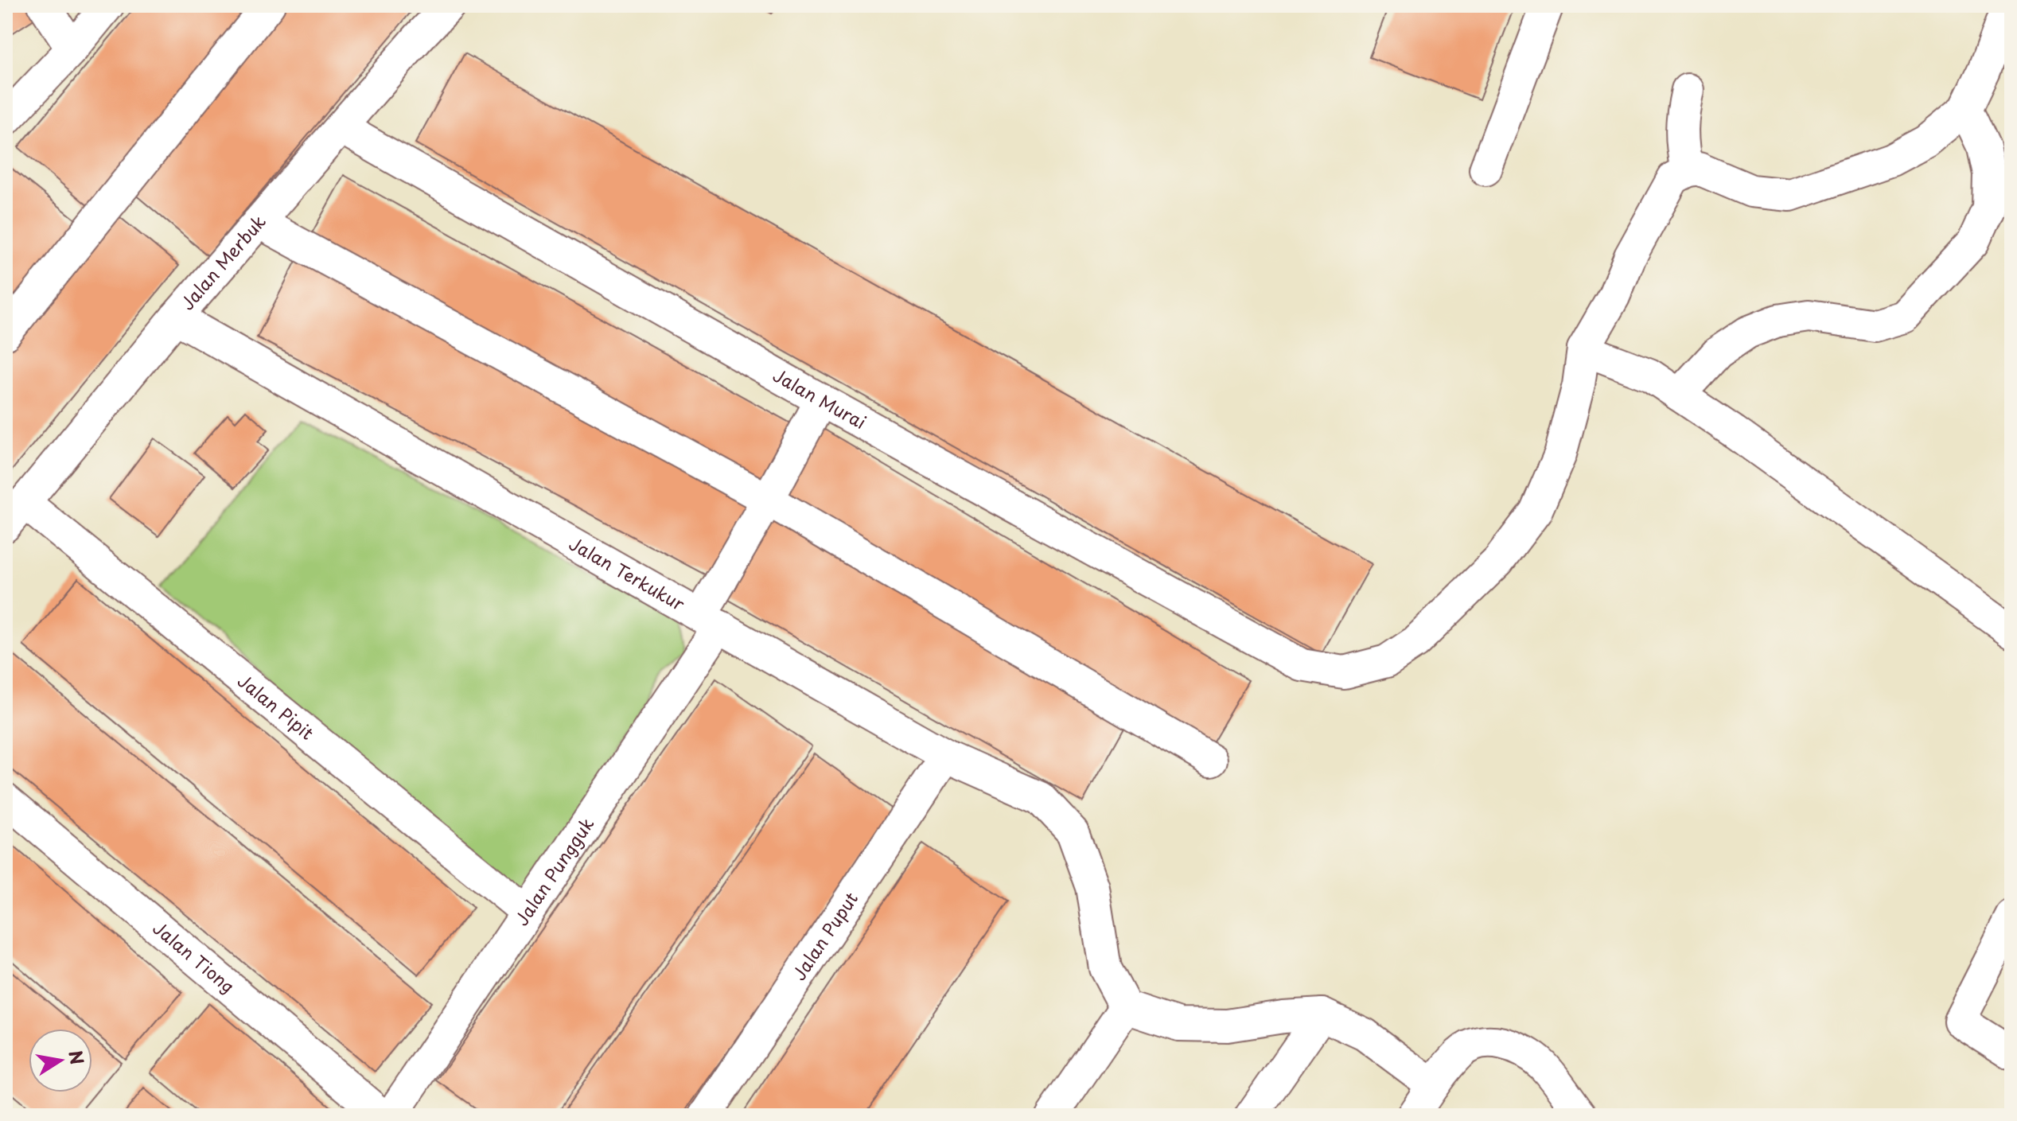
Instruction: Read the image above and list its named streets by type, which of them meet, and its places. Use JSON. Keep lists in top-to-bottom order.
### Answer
{
  "streets": {
    "street": [
      "Jalan Merbuk",
      "Jalan Murai",
      "Jalan Terkukur",
      "Jalan Pipit",
      "Jalan Pungguk",
      "Jalan Puput",
      "Jalan Tiong"
    ]
  },
  "crossings": [
    ["Jalan Merbuk", "Jalan Murai"],
    ["Jalan Merbuk", "Jalan Terkukur"],
    ["Jalan Merbuk", "Jalan Pipit"],
    ["Jalan Murai", "Jalan Pungguk"],
    ["Jalan Terkukur", "Jalan Pungguk"],
    ["Jalan Terkukur", "Jalan Puput"],
    ["Jalan Pipit", "Jalan Pungguk"]
  ],
  "north": "right"
}
